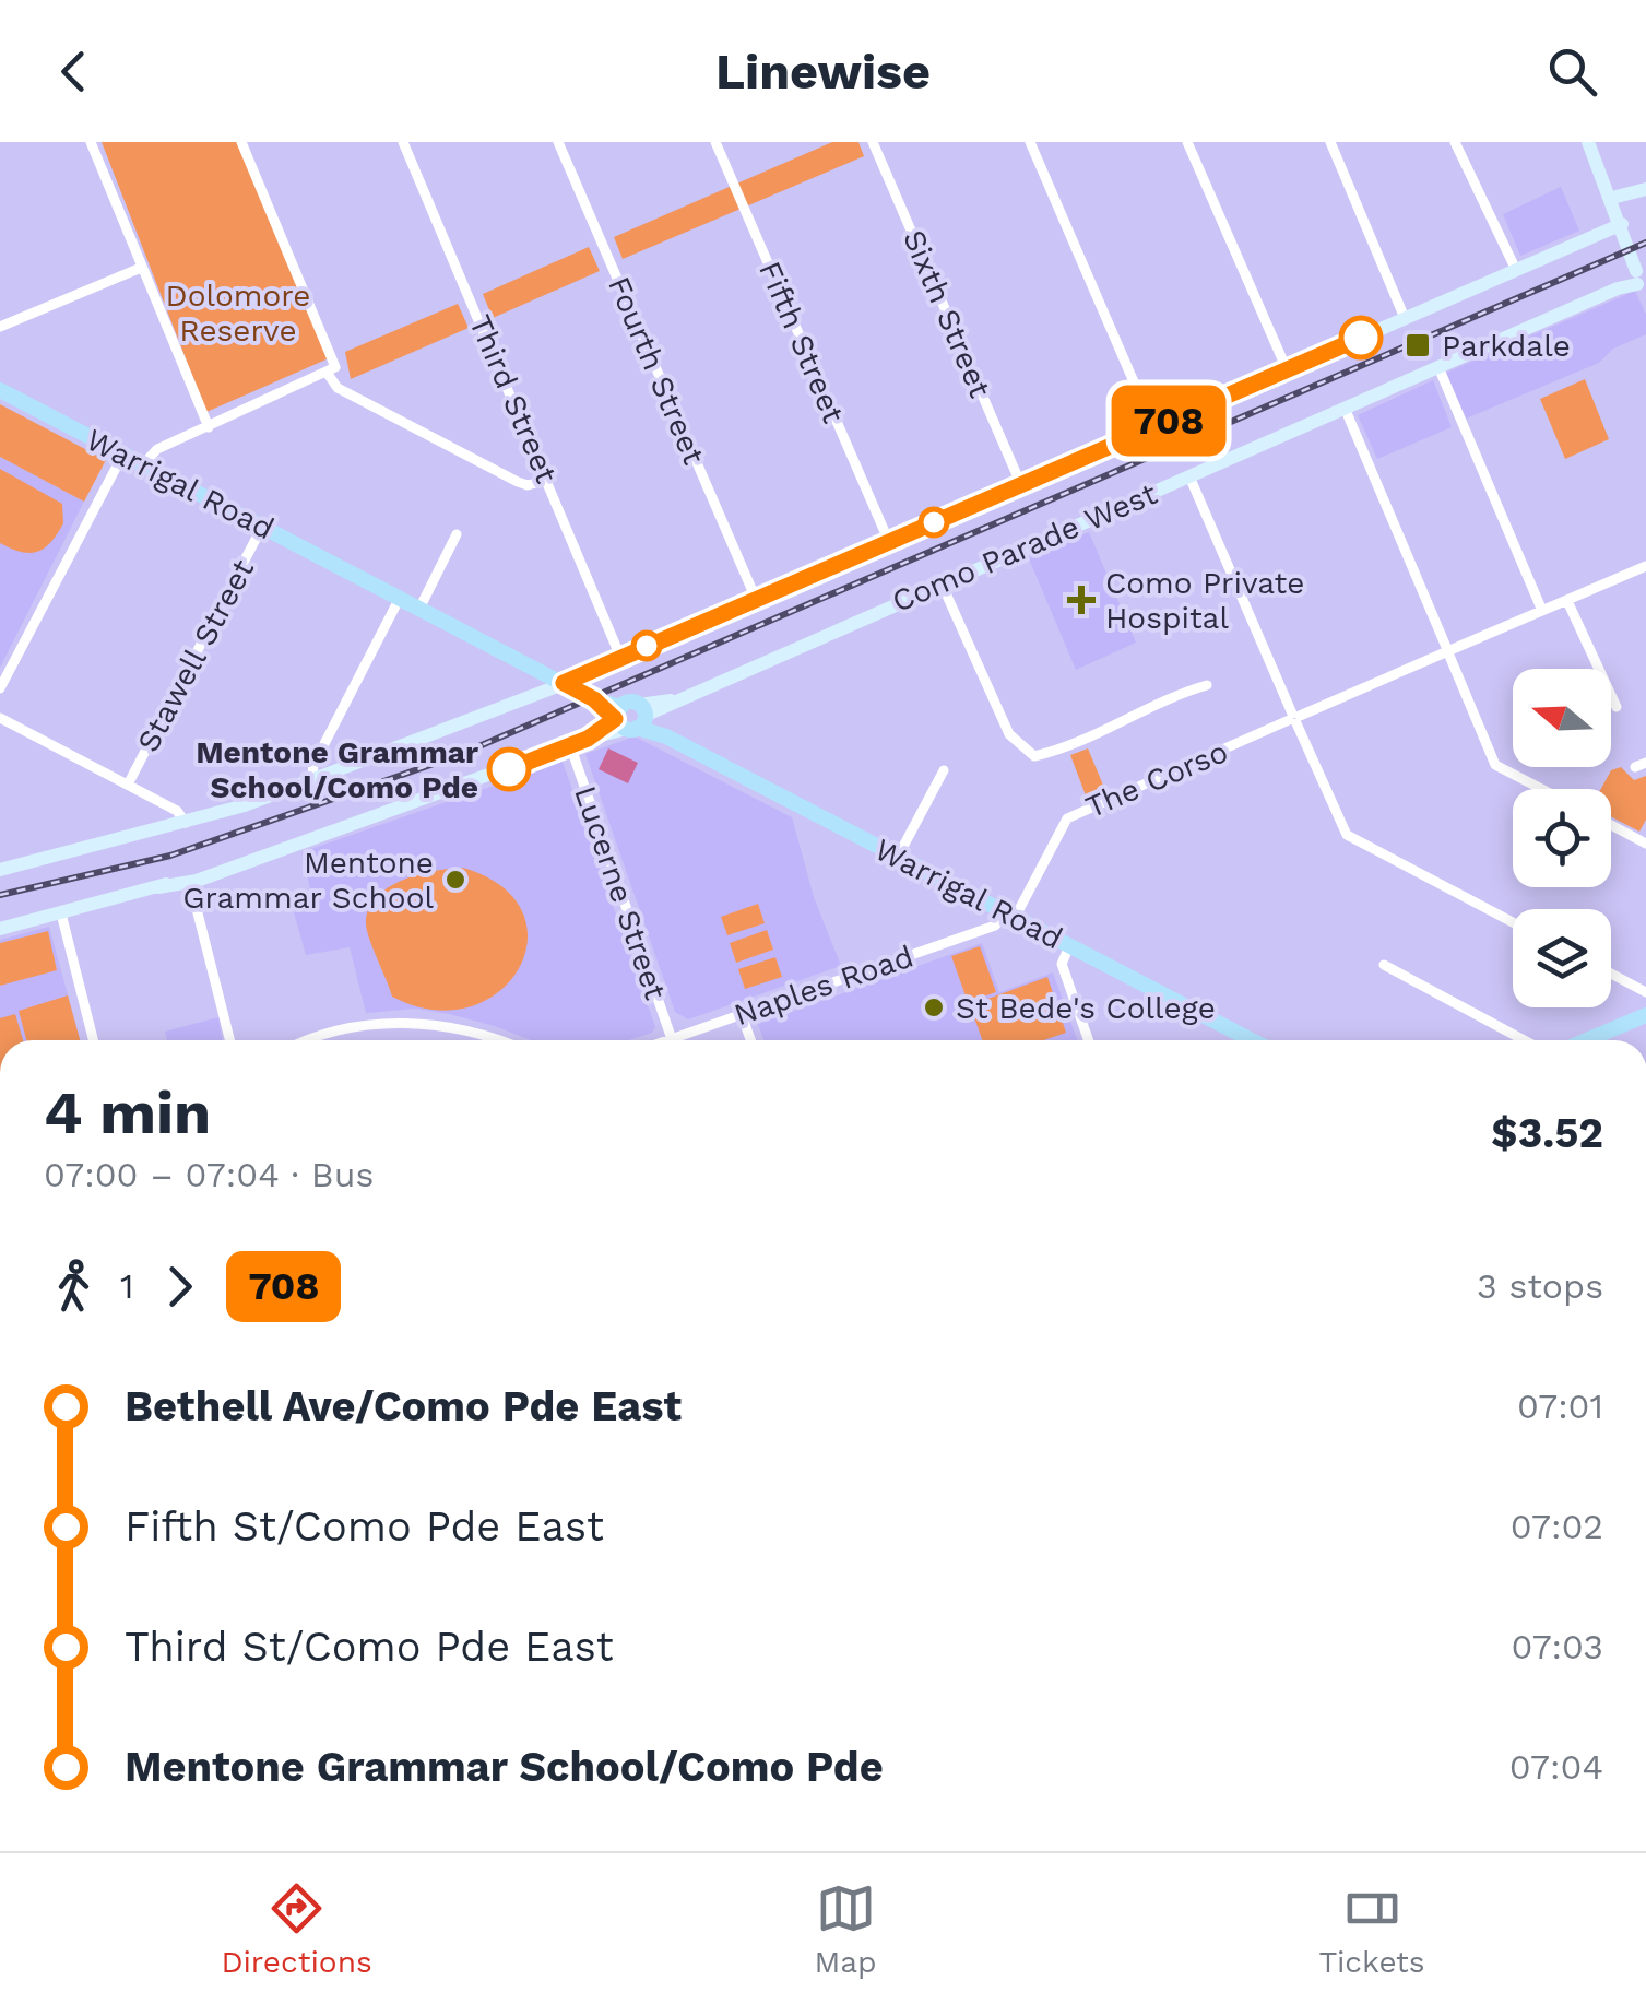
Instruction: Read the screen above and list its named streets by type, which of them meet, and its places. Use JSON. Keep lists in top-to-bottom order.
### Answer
{
  "streets": {
    "main road": ["Warrigal Road"],
    "street": [
      "Sixth Street",
      "Fifth Street",
      "Fourth Street",
      "Third Street",
      "Como Parade West",
      "Stawell Street",
      "The Corso",
      "Lucerne Street",
      "Naples Road"
    ]
  },
  "crossings": [
    ["Warrigal Road", "Como Parade West"],
    ["Warrigal Road", "Stawell Street"],
    ["Warrigal Road", "The Corso"],
    ["Warrigal Road", "Naples Road"],
    ["Como Parade West", "Lucerne Street"],
    ["The Corso", "Naples Road"],
    ["Lucerne Street", "Naples Road"]
  ],
  "parks": ["Dolomore Reserve"],
  "places": {
    "transit": ["Parkdale"],
    "health": ["Como Private Hospital"],
    "other": ["Mentone Grammar School/Como Pde", "Mentone Grammar School", "St Bede's College"]
  },
  "lines": ["bus line 708"],
  "north": "left",
  "page": {
    "header": "Linewise",
    "on_map": "708",
    "heading": ["4 min", "07:00 – 07:04 · Bus", "$3.52"],
    "legs": ["1", "708", "3 stops"],
    "list": [
      {
        "name": "Bethell Ave/Como Pde East",
        "value": "07:01"
      },
      {
        "name": "Fifth St/Como Pde East",
        "value": "07:02"
      },
      {
        "name": "Third St/Como Pde East",
        "value": "07:03"
      },
      {
        "name": "Mentone Grammar School/Como Pde",
        "value": "07:04"
      }
    ],
    "tabs": ["Directions", "Map", "Tickets"]
  }
}
